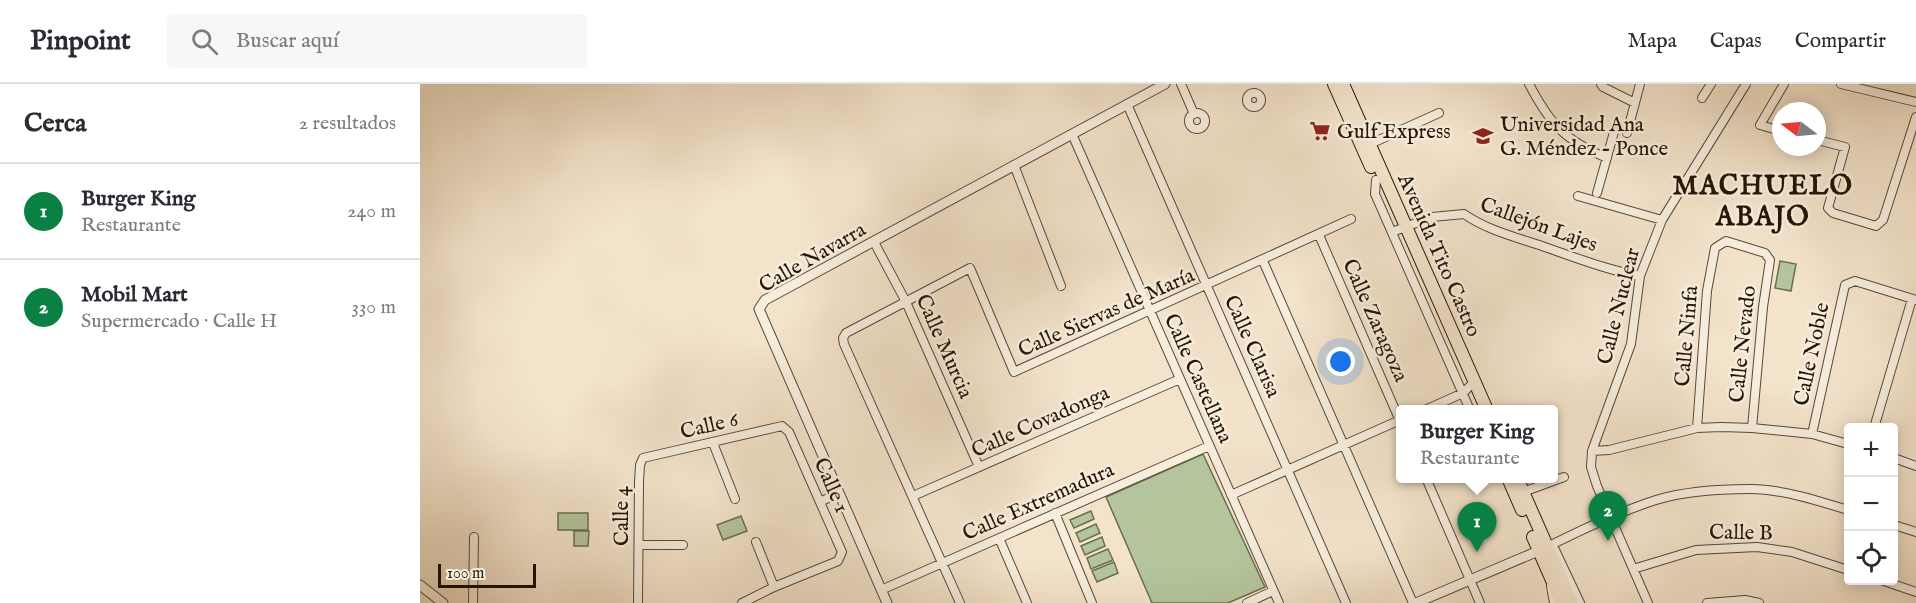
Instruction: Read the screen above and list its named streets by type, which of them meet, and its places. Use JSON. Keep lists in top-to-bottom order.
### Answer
{
  "streets": {
    "main road": ["Avenida Tito Castro"],
    "street": [
      "Callejón Lajes",
      "Calle Navarra",
      "Calle Nuclear",
      "Calle Siervas de María",
      "Calle Zaragoza",
      "Calle Ninfa",
      "Calle Nevado",
      "Calle Murcia",
      "Calle Clarisa",
      "Calle Noble",
      "Calle Castellana",
      "Calle Covadonga",
      "Calle 6",
      "Calle 1",
      "Calle Extremadura",
      "Calle 4",
      "Calle B"
    ]
  },
  "crossings": [
    ["Callejón Lajes", "Avenida Tito Castro"],
    ["Callejón Lajes", "Calle Nuclear"],
    ["Calle Navarra", "Calle Murcia"],
    ["Calle Navarra", "Calle Clarisa"],
    ["Calle Navarra", "Calle Castellana"],
    ["Calle Navarra", "Calle Extremadura"],
    ["Calle Nuclear", "Calle B"],
    ["Calle Siervas de María", "Calle Zaragoza"],
    ["Calle Siervas de María", "Calle Murcia"],
    ["Calle Siervas de María", "Calle Clarisa"],
    ["Calle Siervas de María", "Calle Castellana"],
    ["Calle Siervas de María", "Calle Covadonga"],
    ["Calle Siervas de María", "Calle Extremadura"],
    ["Calle Zaragoza", "Calle Clarisa"],
    ["Calle Zaragoza", "Calle Castellana"],
    ["Calle Ninfa", "Calle Nevado"],
    ["Calle Murcia", "Calle Covadonga"],
    ["Calle Castellana", "Calle Covadonga"],
    ["Calle Castellana", "Calle Extremadura"],
    ["Calle 6", "Calle 1"],
    ["Calle 6", "Calle 4"]
  ],
  "districts": ["MACHUELO ABAJO"],
  "places": {
    "supermarket": ["Gulf Express"],
    "school or university": ["Universidad Ana G. Méndez - Ponce"]
  },
  "scale_bar": "100 m",
  "north": "left",
  "page": {
    "header": "Pinpoint",
    "search": "Buscar aquí",
    "nav": ["Mapa", "Capas", "Compartir"],
    "heading": ["Cerca", "2 resultados"],
    "list": [
      {
        "mark": "1",
        "name": "Burger King",
        "note": "Restaurante",
        "value": "240 m"
      },
      {
        "mark": "2",
        "name": "Mobil Mart",
        "note": "Supermercado · Calle H",
        "value": "330 m"
      }
    ],
    "popup": ["Burger King", "Restaurante"],
    "map_buttons": ["+", "−"],
    "pins": ["2", "1"],
    "scale": "100 m"
  }
}
